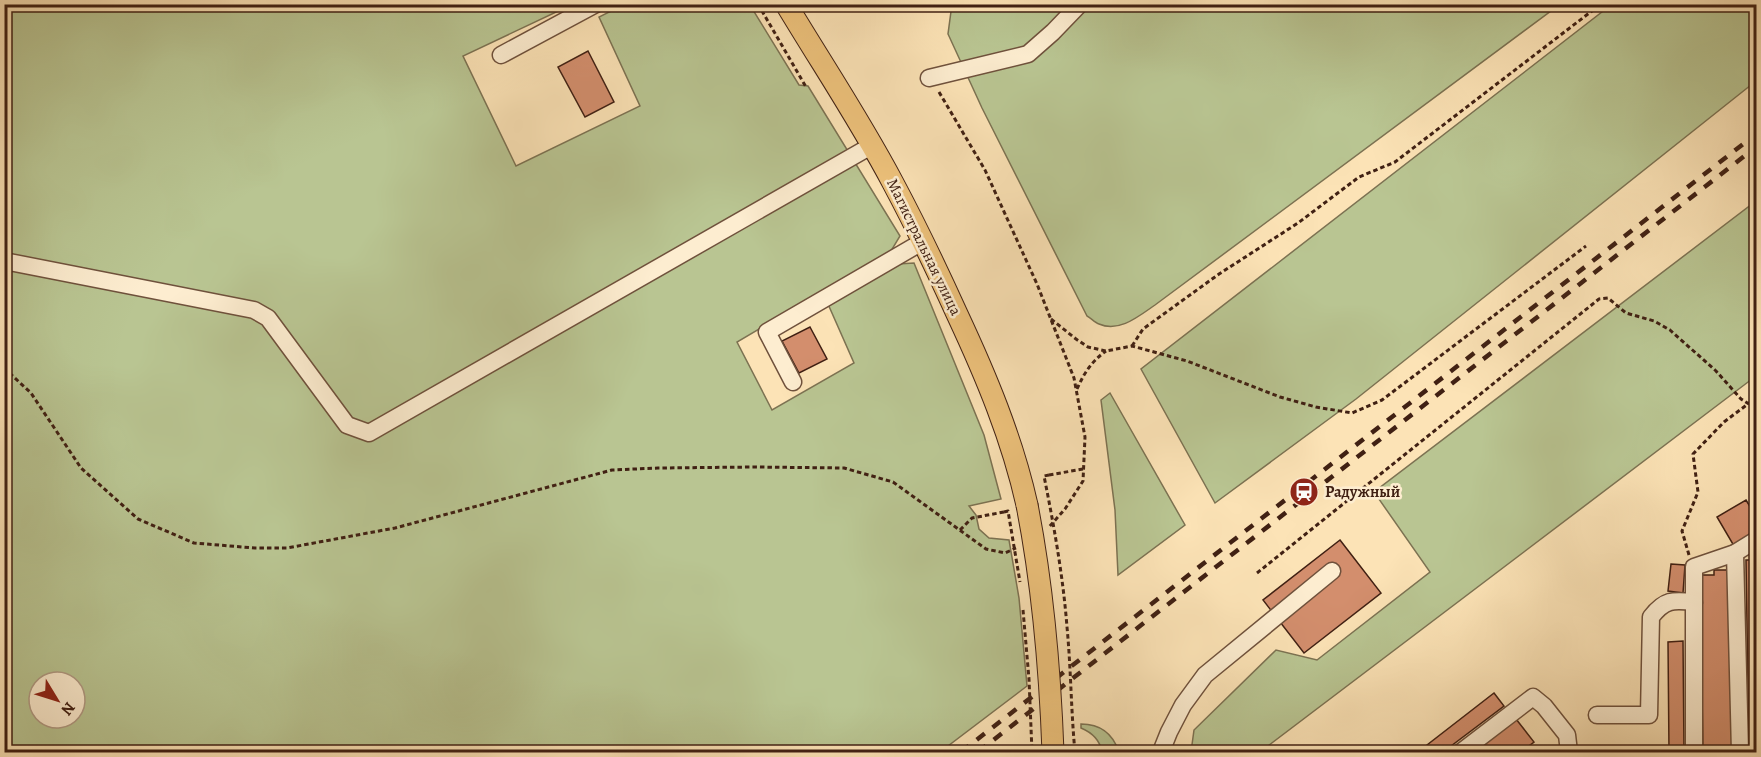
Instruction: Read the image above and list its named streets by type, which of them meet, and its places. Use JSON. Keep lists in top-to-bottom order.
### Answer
{
  "streets": {
    "main road": ["Магистральная улица"]
  },
  "places": {
    "station": ["Радужный"]
  },
  "north": "bottom right"
}
